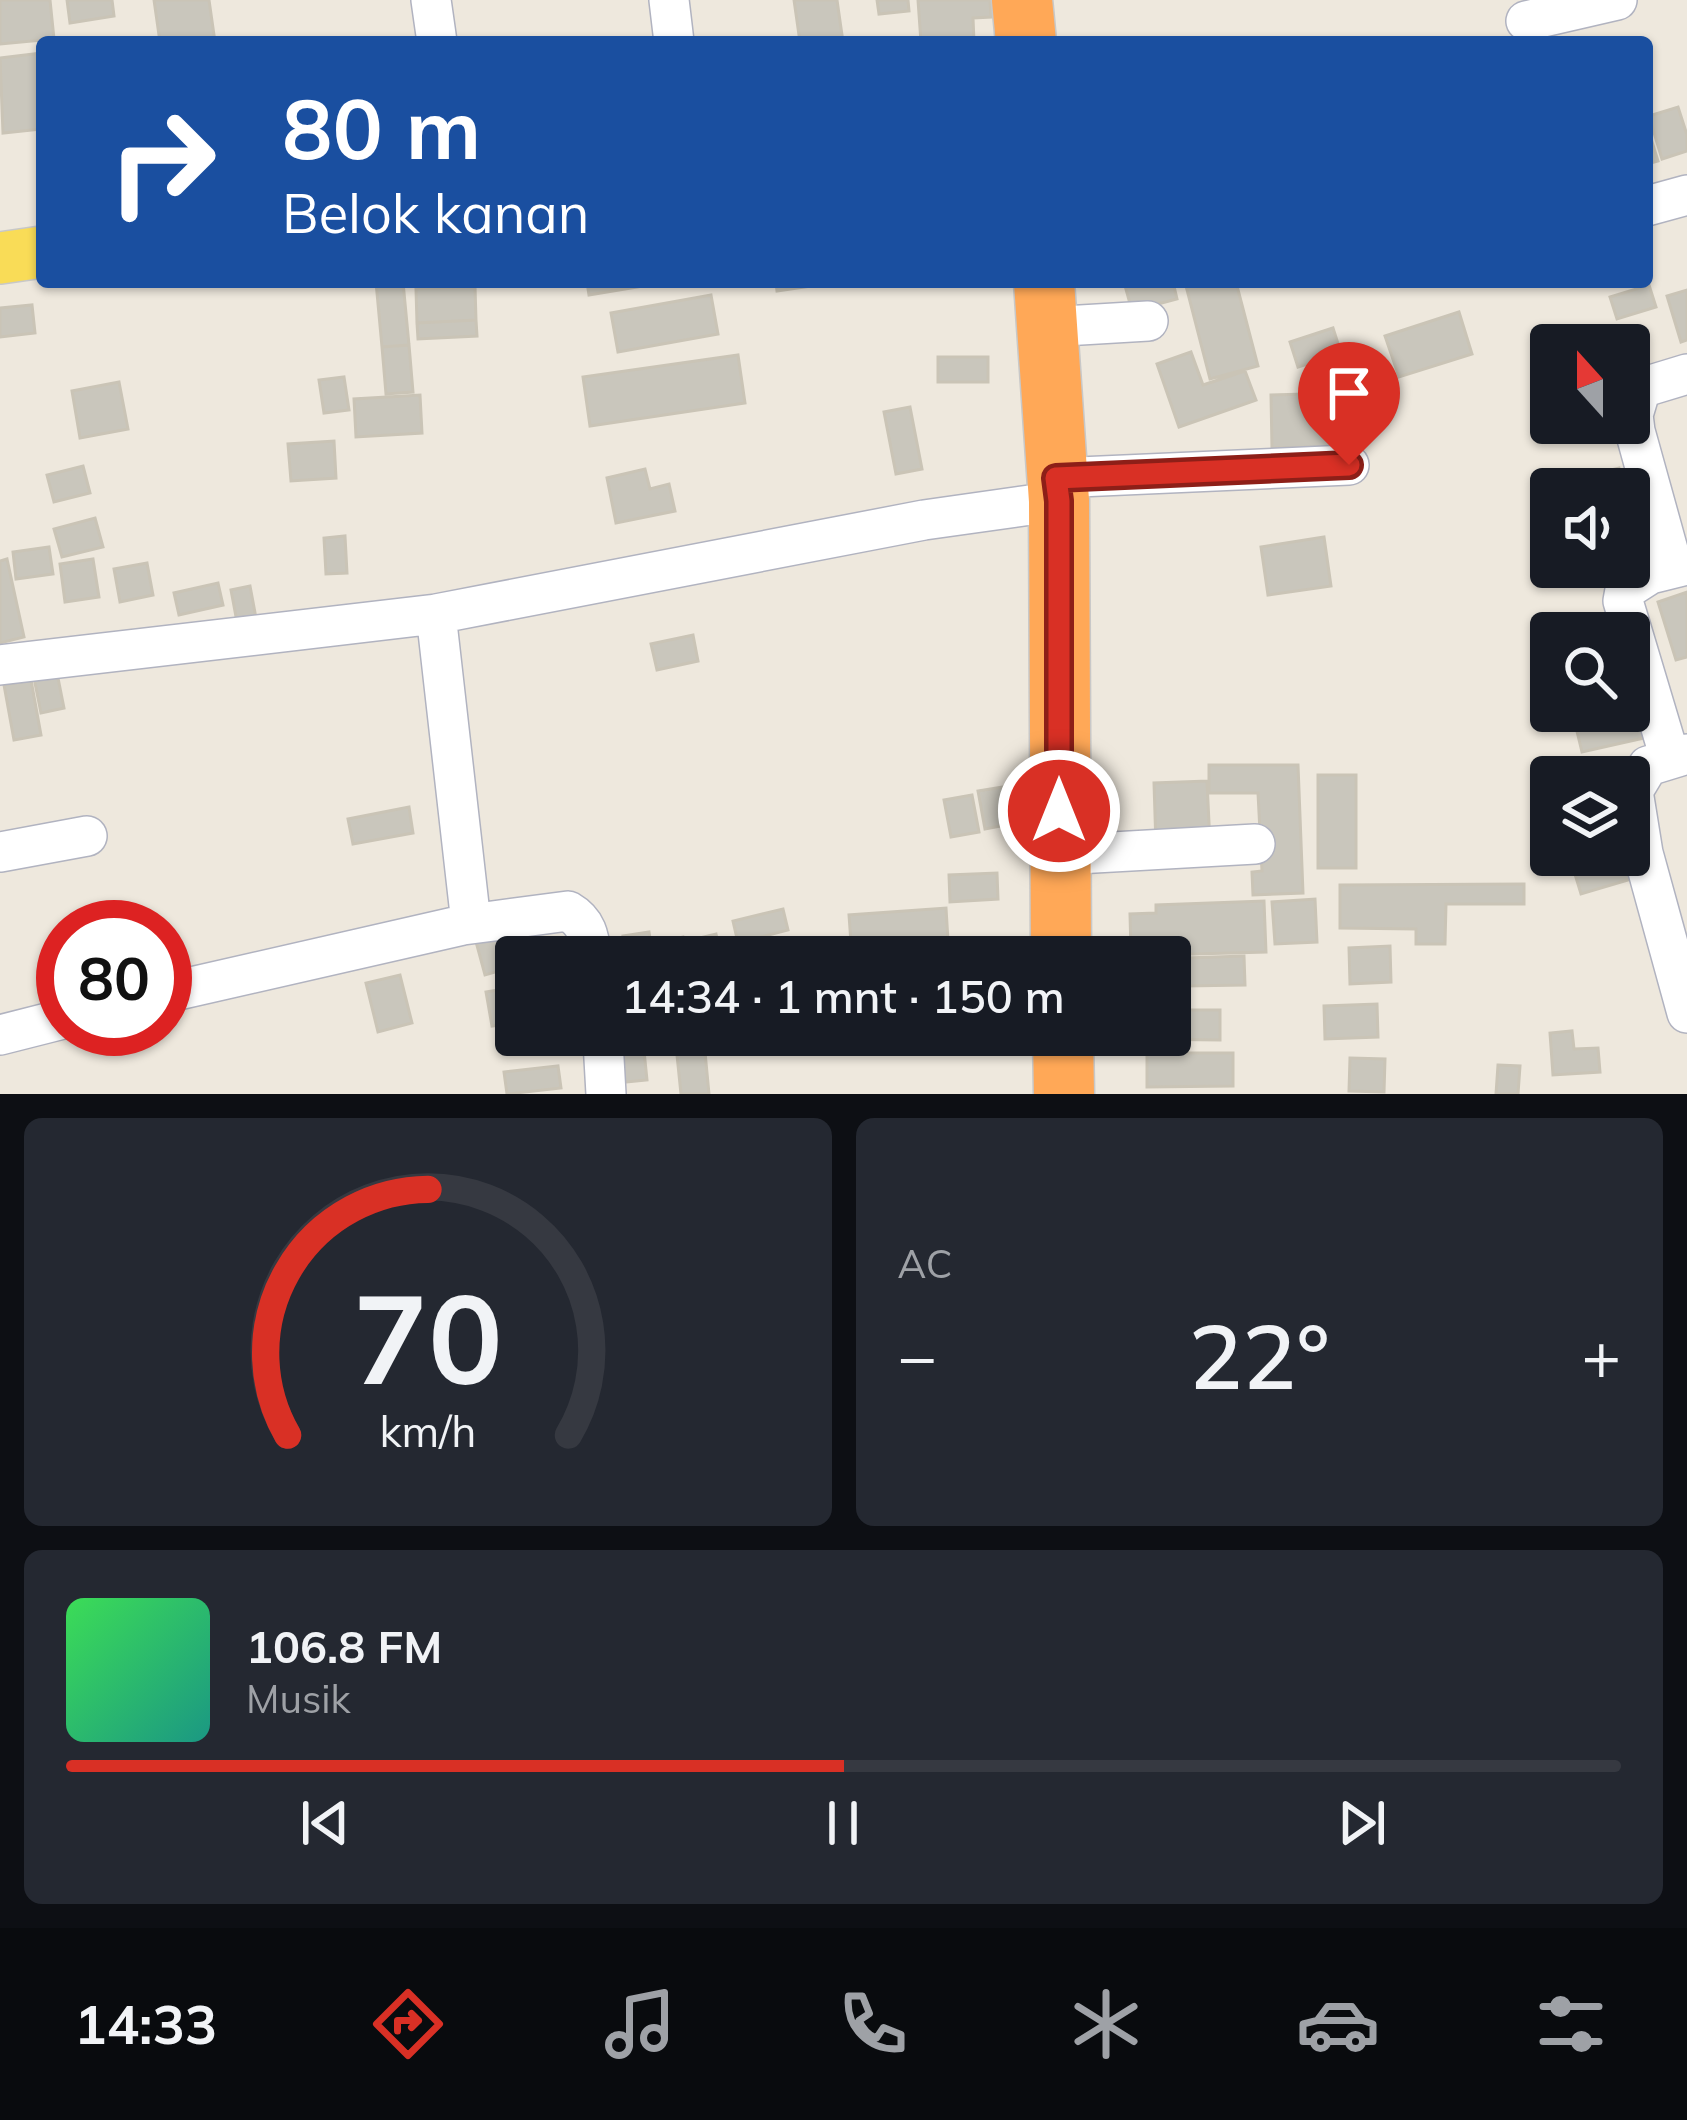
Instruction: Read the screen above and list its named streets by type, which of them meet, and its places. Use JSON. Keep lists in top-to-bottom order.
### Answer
{
  "north": "top",
  "page": {
    "turn": ["80 m", "Belok kanan"],
    "limit": "80",
    "trip": "14:34 · 1 mnt · 150 m",
    "tile": "AC",
    "heat": ["−", "22°", "+"],
    "song": ["106.8 FM", "Musik"],
    "tabs": "14:33",
    "gauge": ["70", "km/h"]
  }
}
